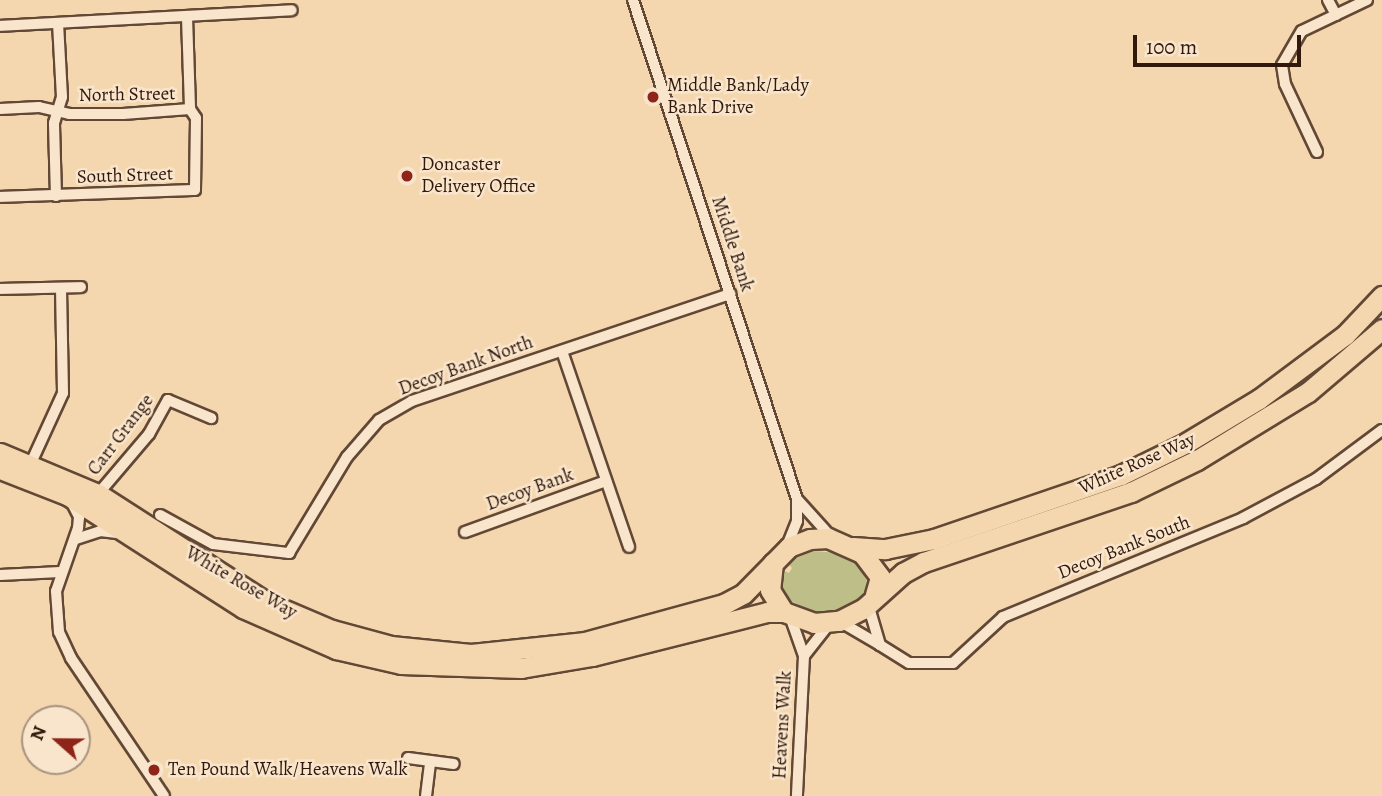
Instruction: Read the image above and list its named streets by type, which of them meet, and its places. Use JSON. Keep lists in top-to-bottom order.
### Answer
{
  "streets": {
    "highway": ["White Rose Way"],
    "street": [
      "North Street",
      "South Street",
      "Middle Bank",
      "Decoy Bank North",
      "Carr Grange",
      "Decoy Bank",
      "Decoy Bank South",
      "Heavens Walk"
    ]
  },
  "crossings": [
    ["North Street", "South Street"],
    ["Middle Bank", "Decoy Bank North"],
    ["Middle Bank", "White Rose Way"],
    ["Middle Bank", "Decoy Bank South"],
    ["Middle Bank", "Heavens Walk"],
    ["Carr Grange", "White Rose Way"],
    ["White Rose Way", "Decoy Bank South"],
    ["White Rose Way", "Heavens Walk"],
    ["Decoy Bank South", "Heavens Walk"]
  ],
  "places": ["Middle Bank/Lady Bank Drive", "Doncaster Delivery Office", "Ten Pound Walk/Heavens Walk"],
  "scale_bar": "100 m",
  "north": "left"
}
